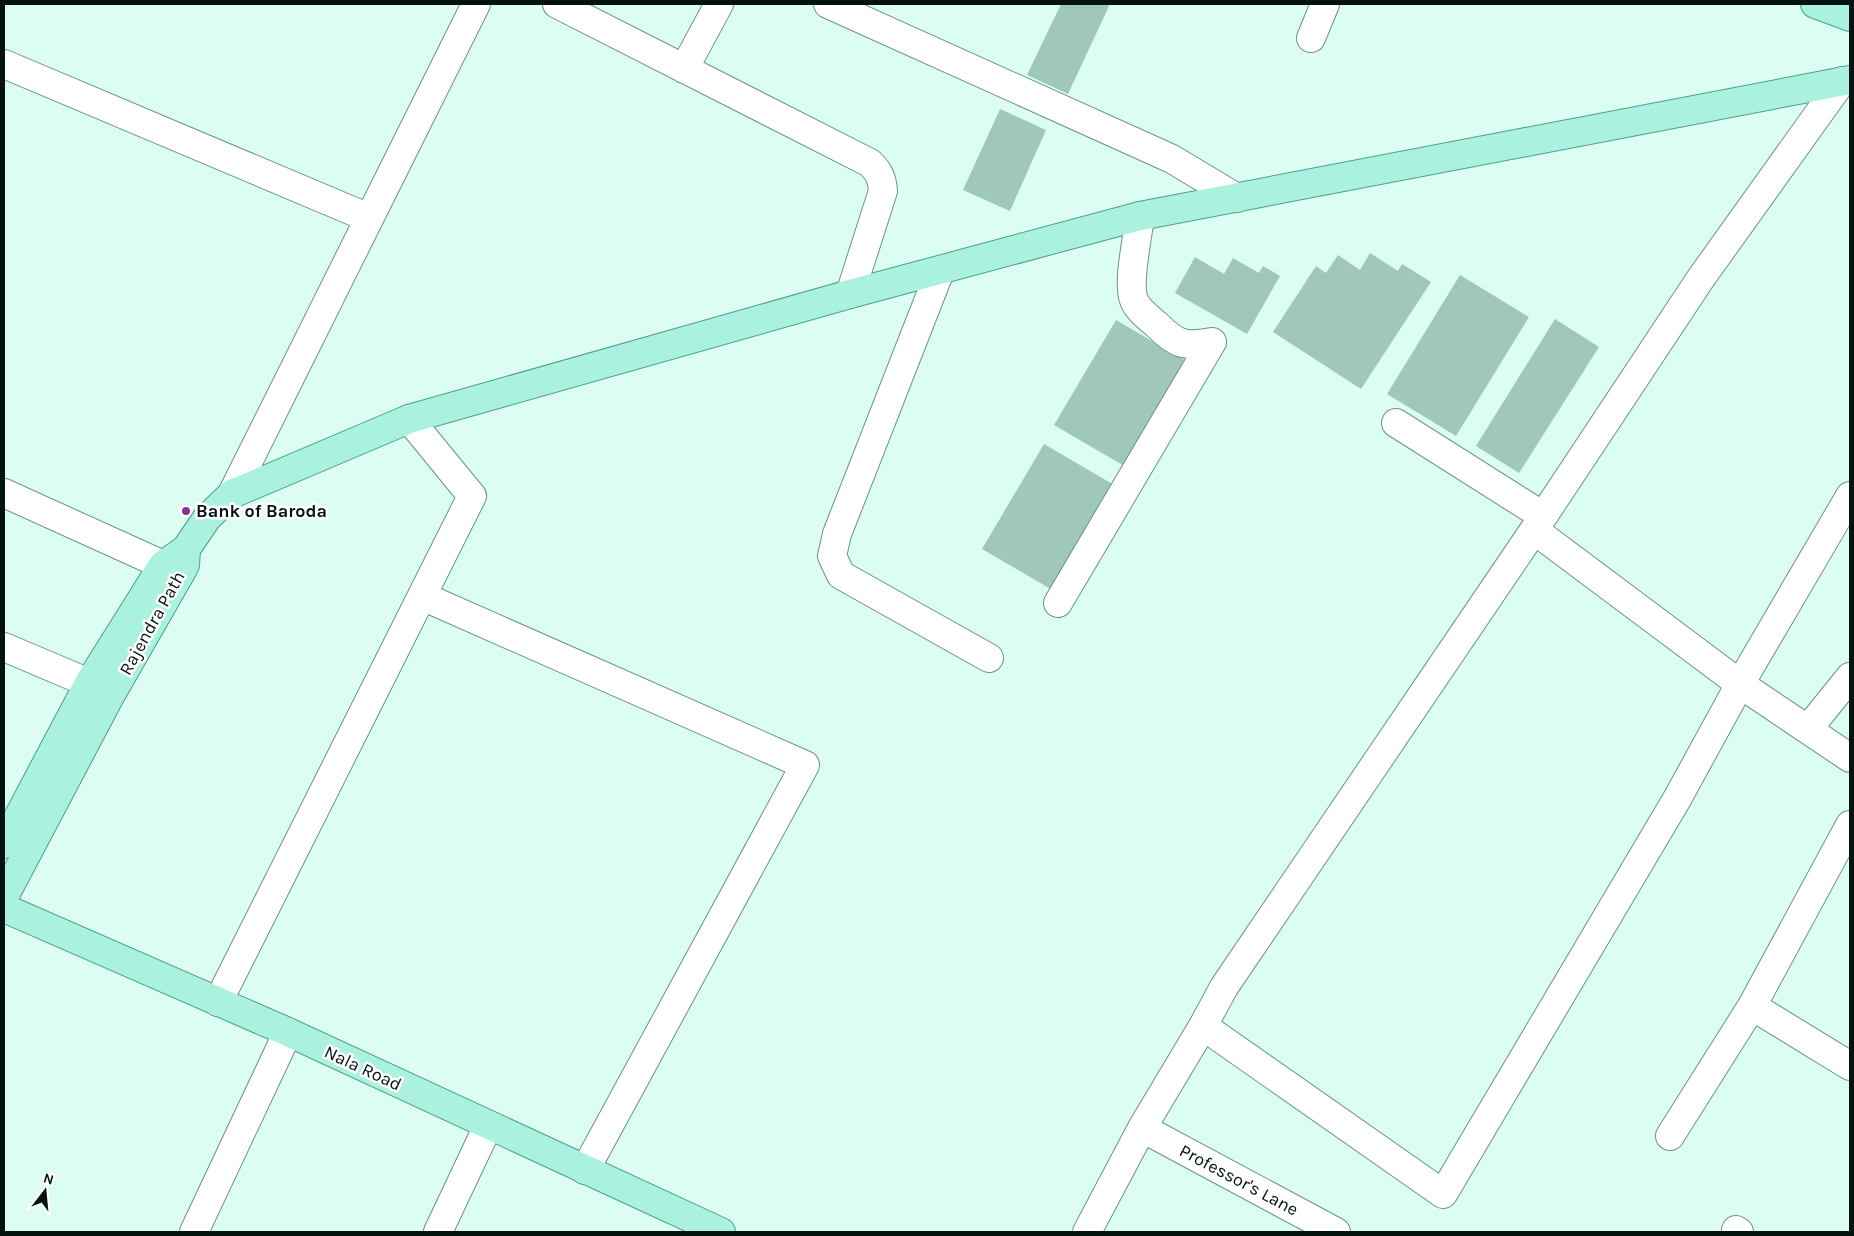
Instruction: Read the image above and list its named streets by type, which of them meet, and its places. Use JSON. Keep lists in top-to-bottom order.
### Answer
{
  "streets": {
    "main road": ["Rajendra Path", "Nala Road"],
    "street": ["Professor's Lane"]
  },
  "places": ["Bank of Baroda"],
  "north": "top"
}
